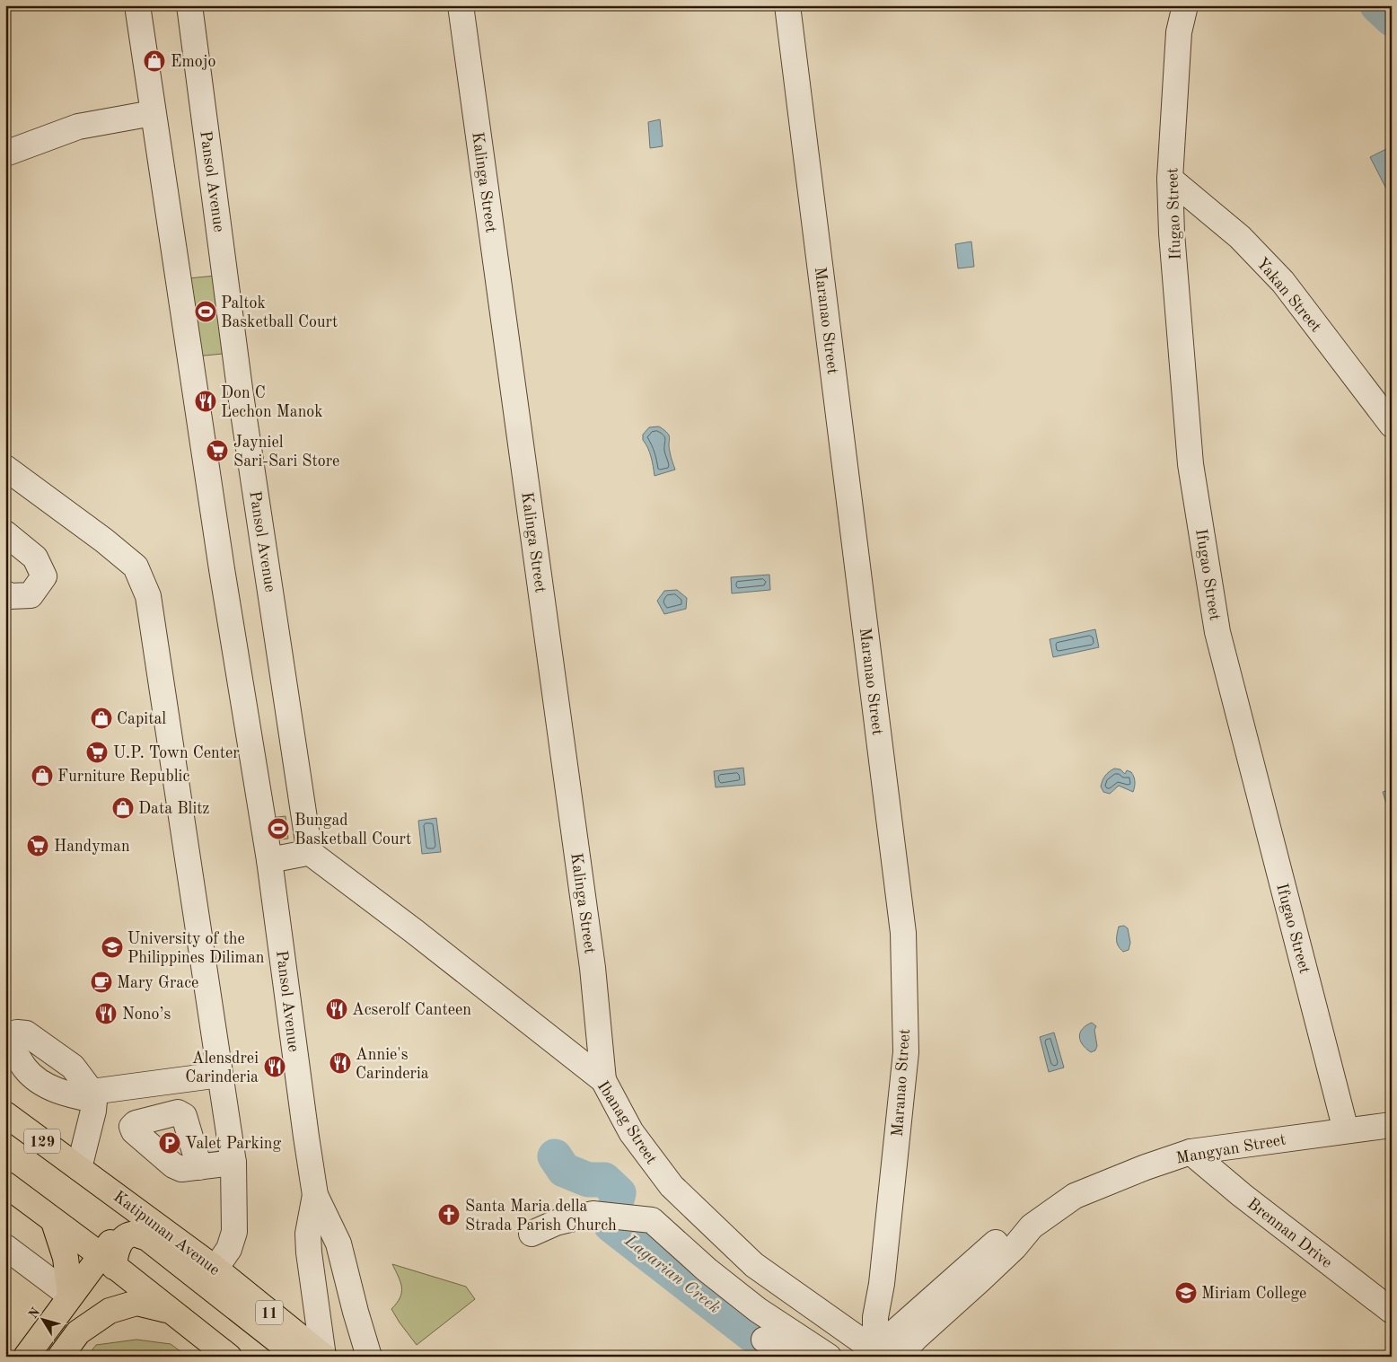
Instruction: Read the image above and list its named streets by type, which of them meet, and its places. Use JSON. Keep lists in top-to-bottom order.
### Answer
{
  "streets": {
    "main road": ["129", "Katipunan Avenue", "11"],
    "street": [
      "Pansol Avenue",
      "Kalinga Street",
      "Ifugao Street",
      "Yakan Street",
      "Maranao Street",
      "Ibanag Street",
      "Mangyan Street",
      "Brennan Drive"
    ]
  },
  "crossings": [
    ["Pansol Avenue", "Ibanag Street"],
    ["Pansol Avenue", "Katipunan Avenue"],
    ["Kalinga Street", "Ibanag Street"],
    ["Ifugao Street", "Yakan Street"],
    ["Ifugao Street", "Mangyan Street"],
    ["Maranao Street", "Ibanag Street"],
    ["Maranao Street", "Mangyan Street"],
    ["Ibanag Street", "Mangyan Street"],
    ["Mangyan Street", "Brennan Drive"]
  ],
  "water": ["Lagarian Creek"],
  "places": {
    "shop": [
      "Emojo",
      "Capital",
      "Furniture Republic",
      "Data Blitz"
    ],
    "sports": ["Paltok Basketball Court", "Bungad Basketball Court"],
    "restaurant": [
      "Don C Lechon Manok",
      "Acserolf Canteen",
      "Nono’s",
      "Annie's Carinderia",
      "Alensdrei Carinderia"
    ],
    "supermarket": ["Jayniel Sari-Sari Store", "U.P. Town Center", "Handyman"],
    "school or university": ["University of the Philippines Diliman", "Miriam College"],
    "cafe": ["Mary Grace"],
    "parking": ["Valet Parking"],
    "church": ["Santa Maria della Strada Parish Church"]
  },
  "north": "top left"
}
